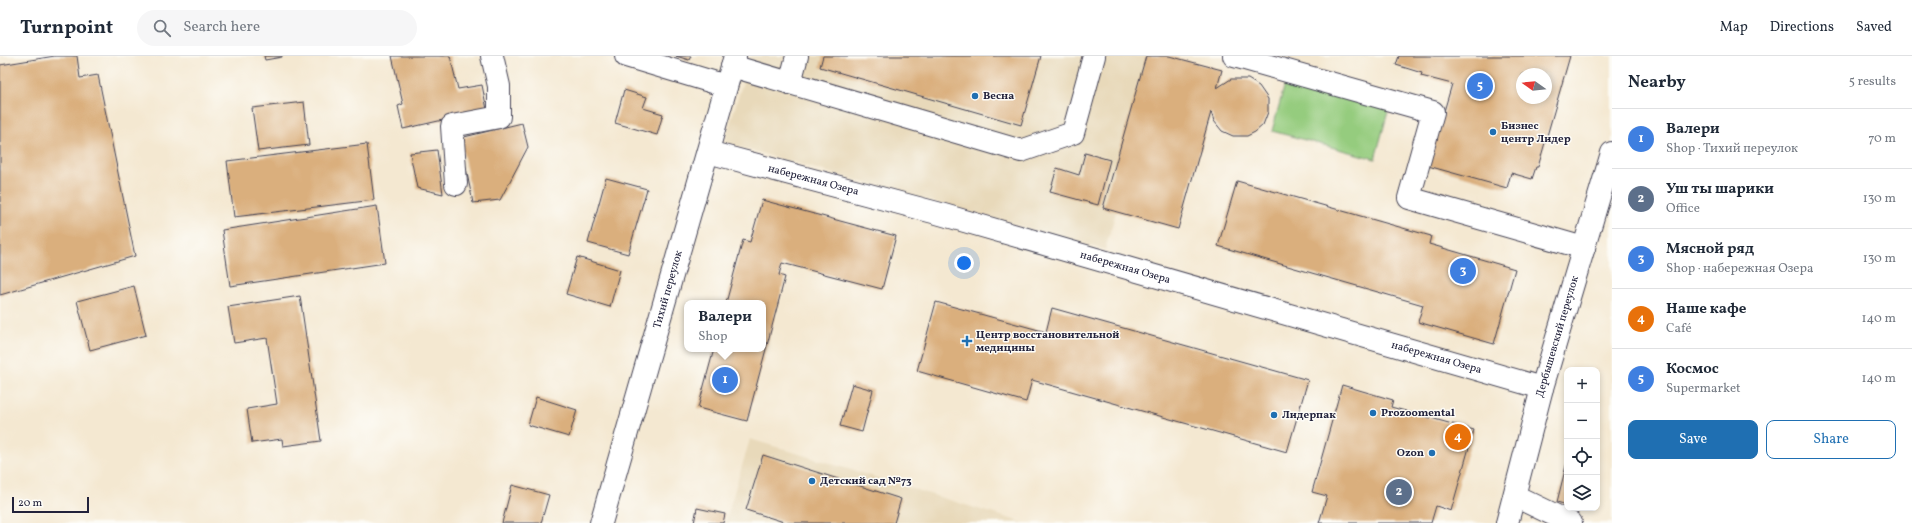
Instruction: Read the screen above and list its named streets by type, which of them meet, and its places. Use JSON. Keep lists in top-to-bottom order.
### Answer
{
  "streets": {
    "street": ["набережная Озера", "Тихий переулок", "Дербышевский переулок"]
  },
  "crossings": [
    ["набережная Озера", "Тихий переулок"],
    ["набережная Озера", "Дербышевский переулок"]
  ],
  "places": {
    "other": [
      "Весна",
      "Бизнес центр Лидер",
      "Prozoomental",
      "Лидерпак",
      "Ozon",
      "Детский сад №73"
    ],
    "health": ["Центр восстановительной медицины"]
  },
  "scale_bar": "20 m",
  "north": "left",
  "page": {
    "header": "Turnpoint",
    "search": "Search here",
    "nav": ["Map", "Directions", "Saved"],
    "heading": ["Nearby", "5 results"],
    "pins": [
      "5",
      "3",
      "1",
      "4",
      "2"
    ],
    "list": [
      {
        "mark": "1",
        "name": "Валери",
        "note": "Shop · Тихий переулок",
        "value": "70 m"
      },
      {
        "mark": "2",
        "name": "Уш ты шарики",
        "note": "Office",
        "value": "130 m"
      },
      {
        "mark": "3",
        "name": "Мясной ряд",
        "note": "Shop · набережная Озера",
        "value": "130 m"
      },
      {
        "mark": "4",
        "name": "Наше кафе",
        "note": "Café",
        "value": "140 m"
      },
      {
        "mark": "5",
        "name": "Космос",
        "note": "Supermarket",
        "value": "140 m"
      }
    ],
    "popup": ["Валери", "Shop"],
    "map_buttons": ["+", "−"],
    "buttons": ["Save", "Share"],
    "scale": "20 m"
  }
}
